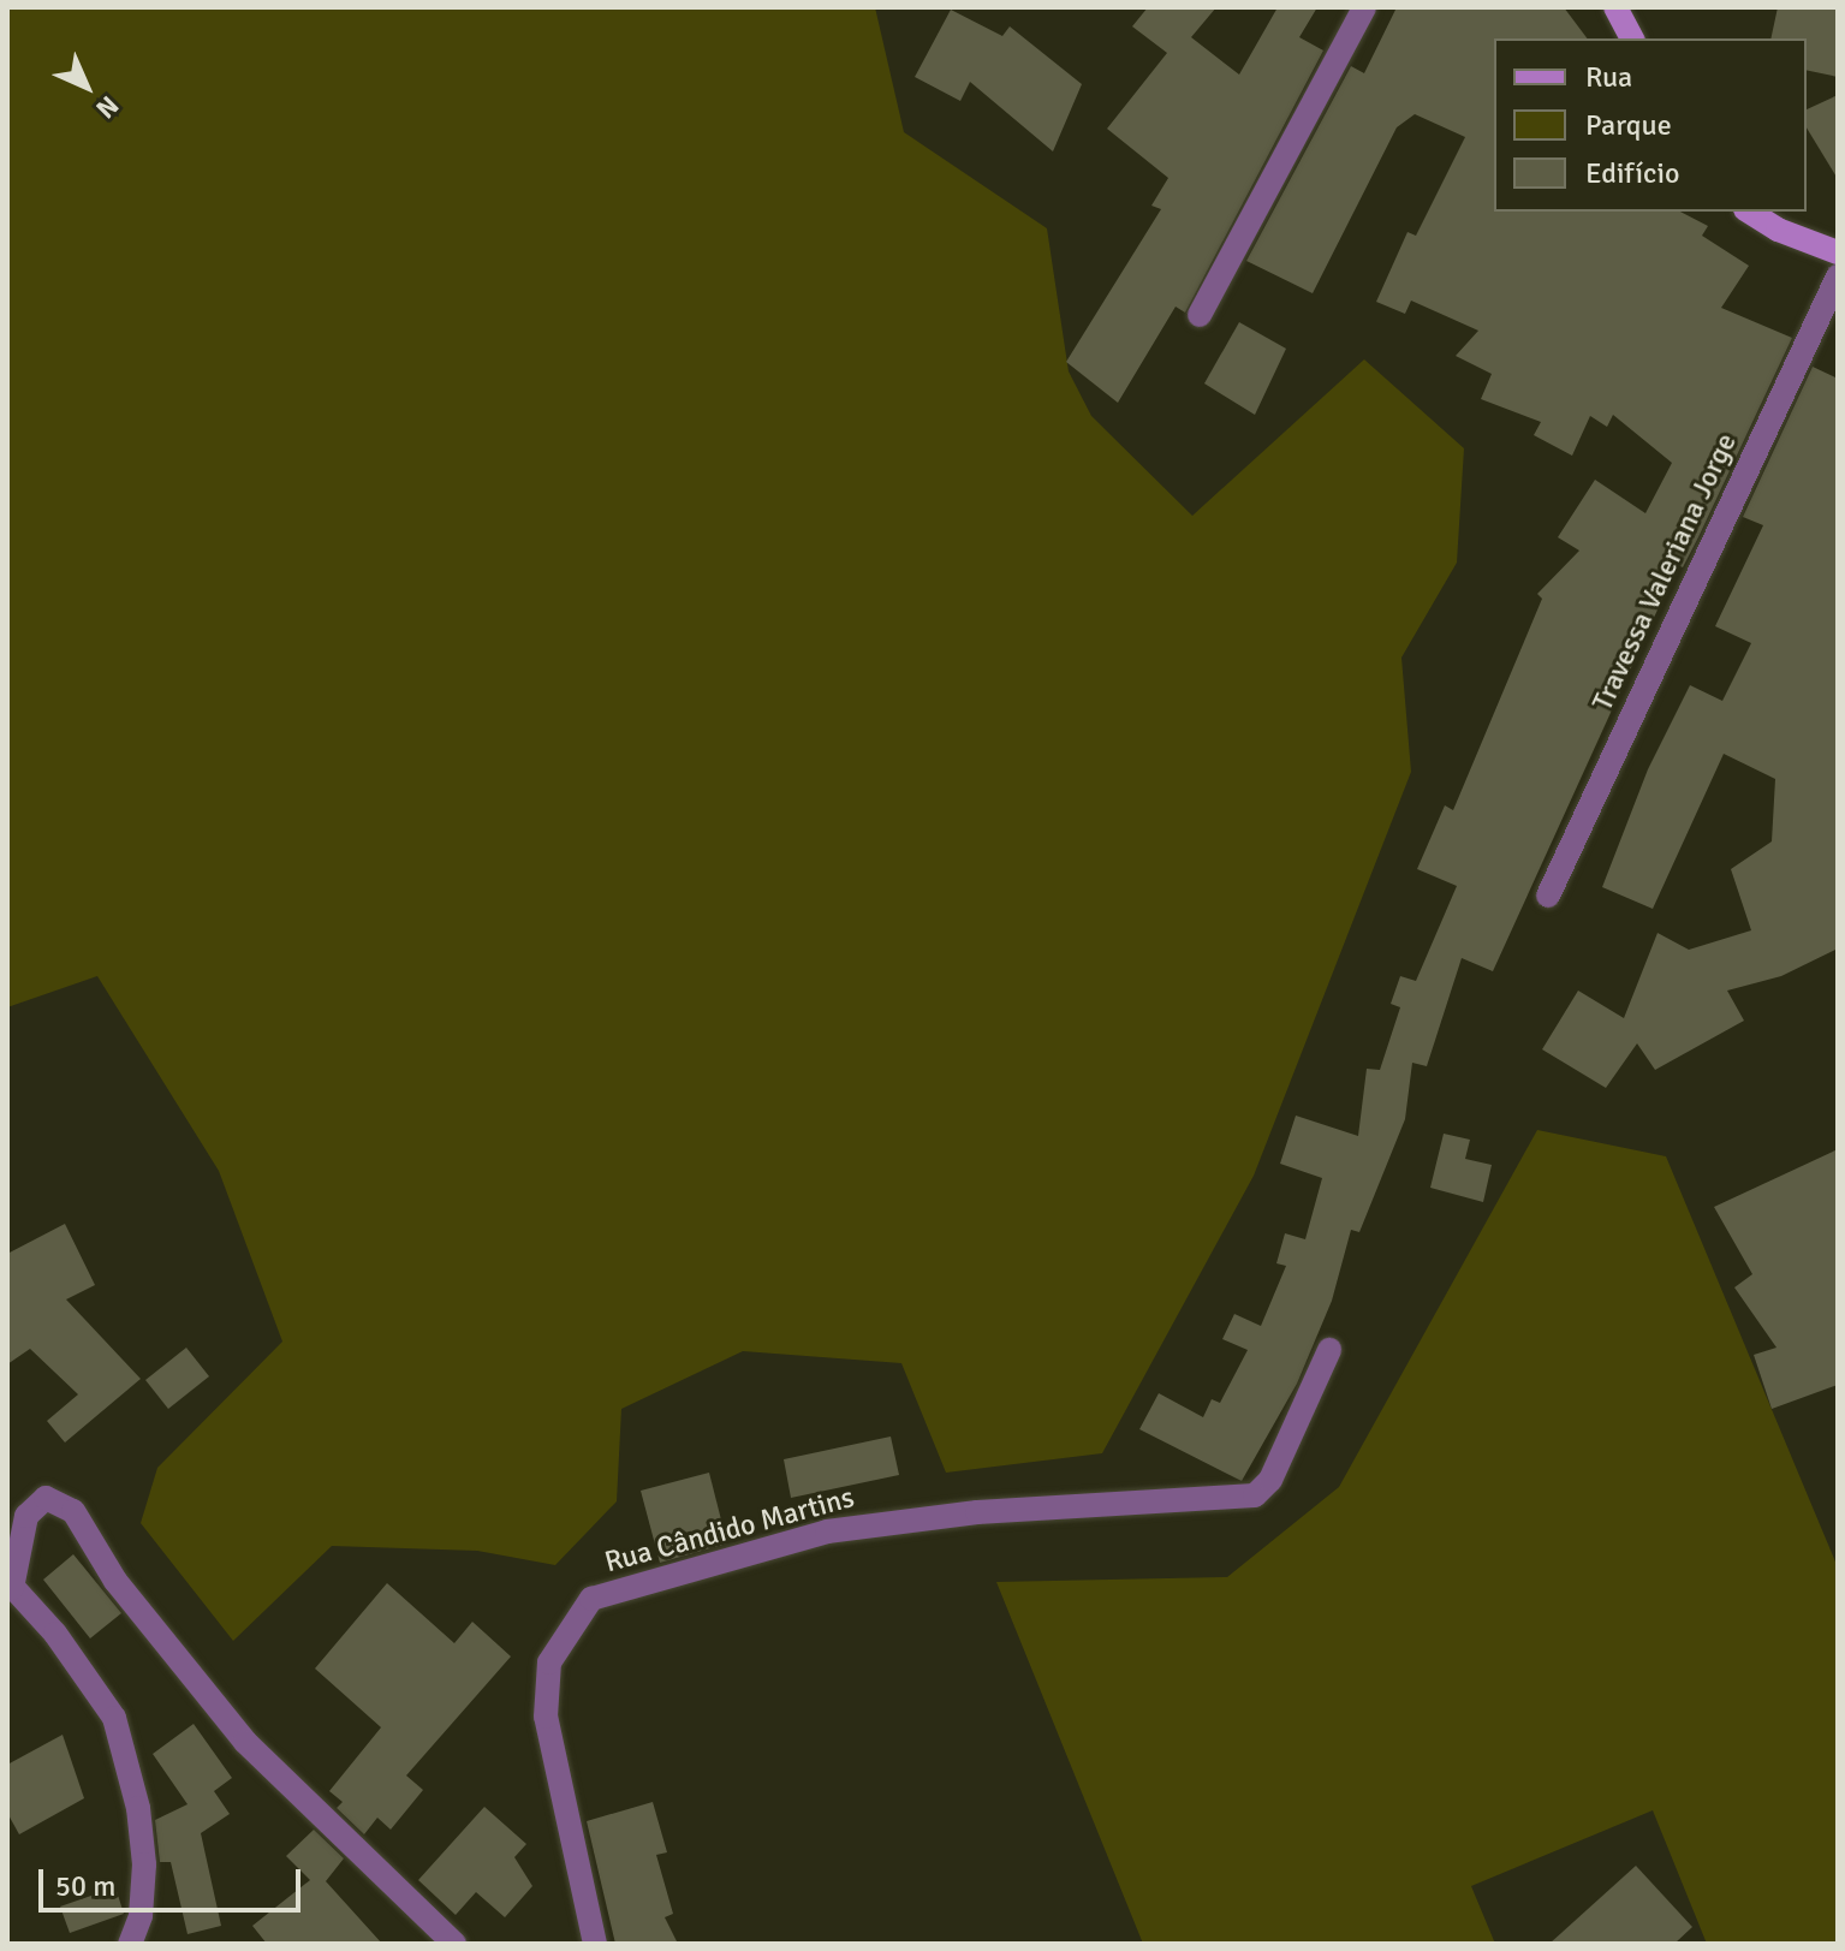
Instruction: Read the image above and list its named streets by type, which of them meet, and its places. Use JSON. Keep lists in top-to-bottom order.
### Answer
{
  "streets": {
    "street": ["Travessa Valeriana Jorge", "Rua Cândido Martins"]
  },
  "legend": ["Rua", "Parque", "Edifício"],
  "scale_bar": "50 m",
  "north": "bottom right"
}
